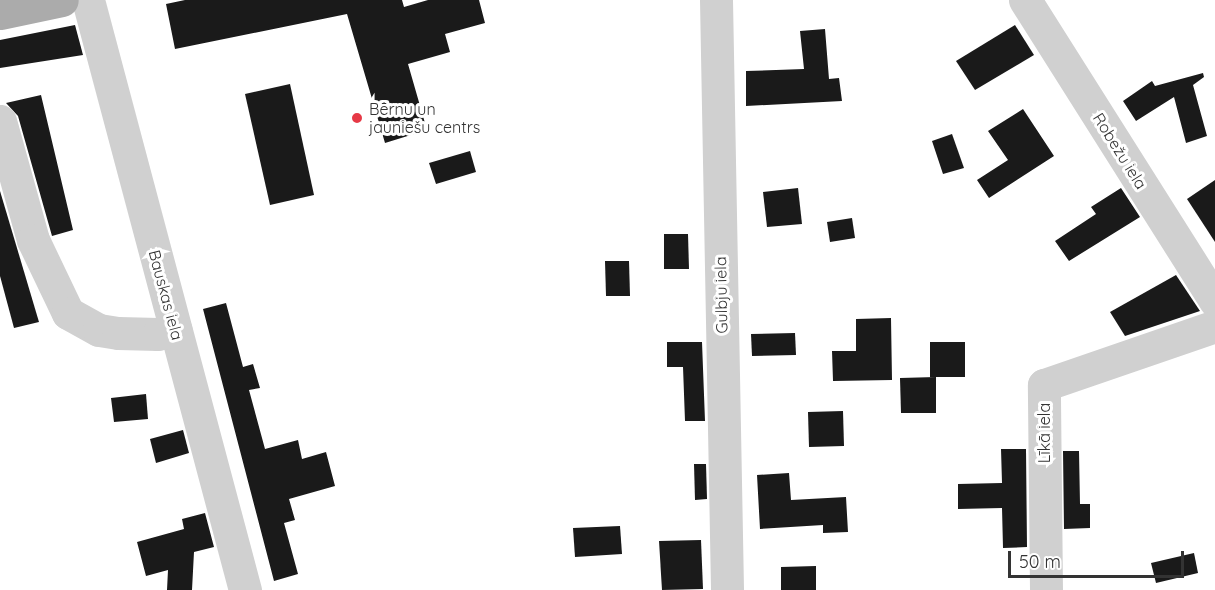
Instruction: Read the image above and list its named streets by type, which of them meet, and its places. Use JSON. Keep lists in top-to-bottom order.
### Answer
{
  "streets": {
    "street": [
      "Robežu iela",
      "Bauskas iela",
      "Gulbju iela",
      "Līkā iela"
    ]
  },
  "places": ["Bērnu un jauniešu centrs"],
  "scale_bar": "50 m"
}
